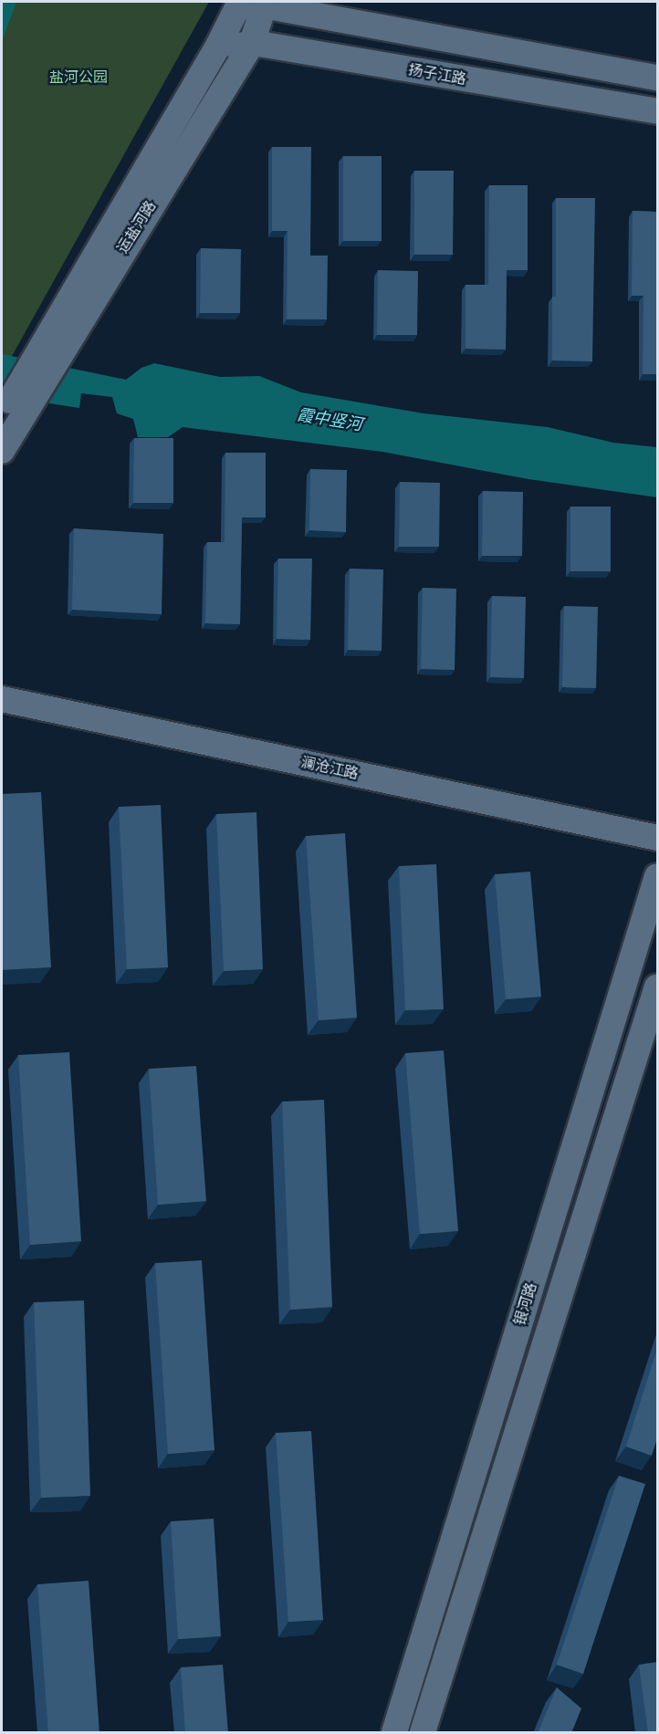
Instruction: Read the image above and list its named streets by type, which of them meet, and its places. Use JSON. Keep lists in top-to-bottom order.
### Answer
{
  "streets": {
    "main road": [
      "扬子江路",
      "运盐河路",
      "澜沧江路",
      "银河路"
    ]
  },
  "crossings": [
    ["扬子江路", "运盐河路"]
  ],
  "water": ["霞中竖河"],
  "parks": ["盐河公园"]
}
